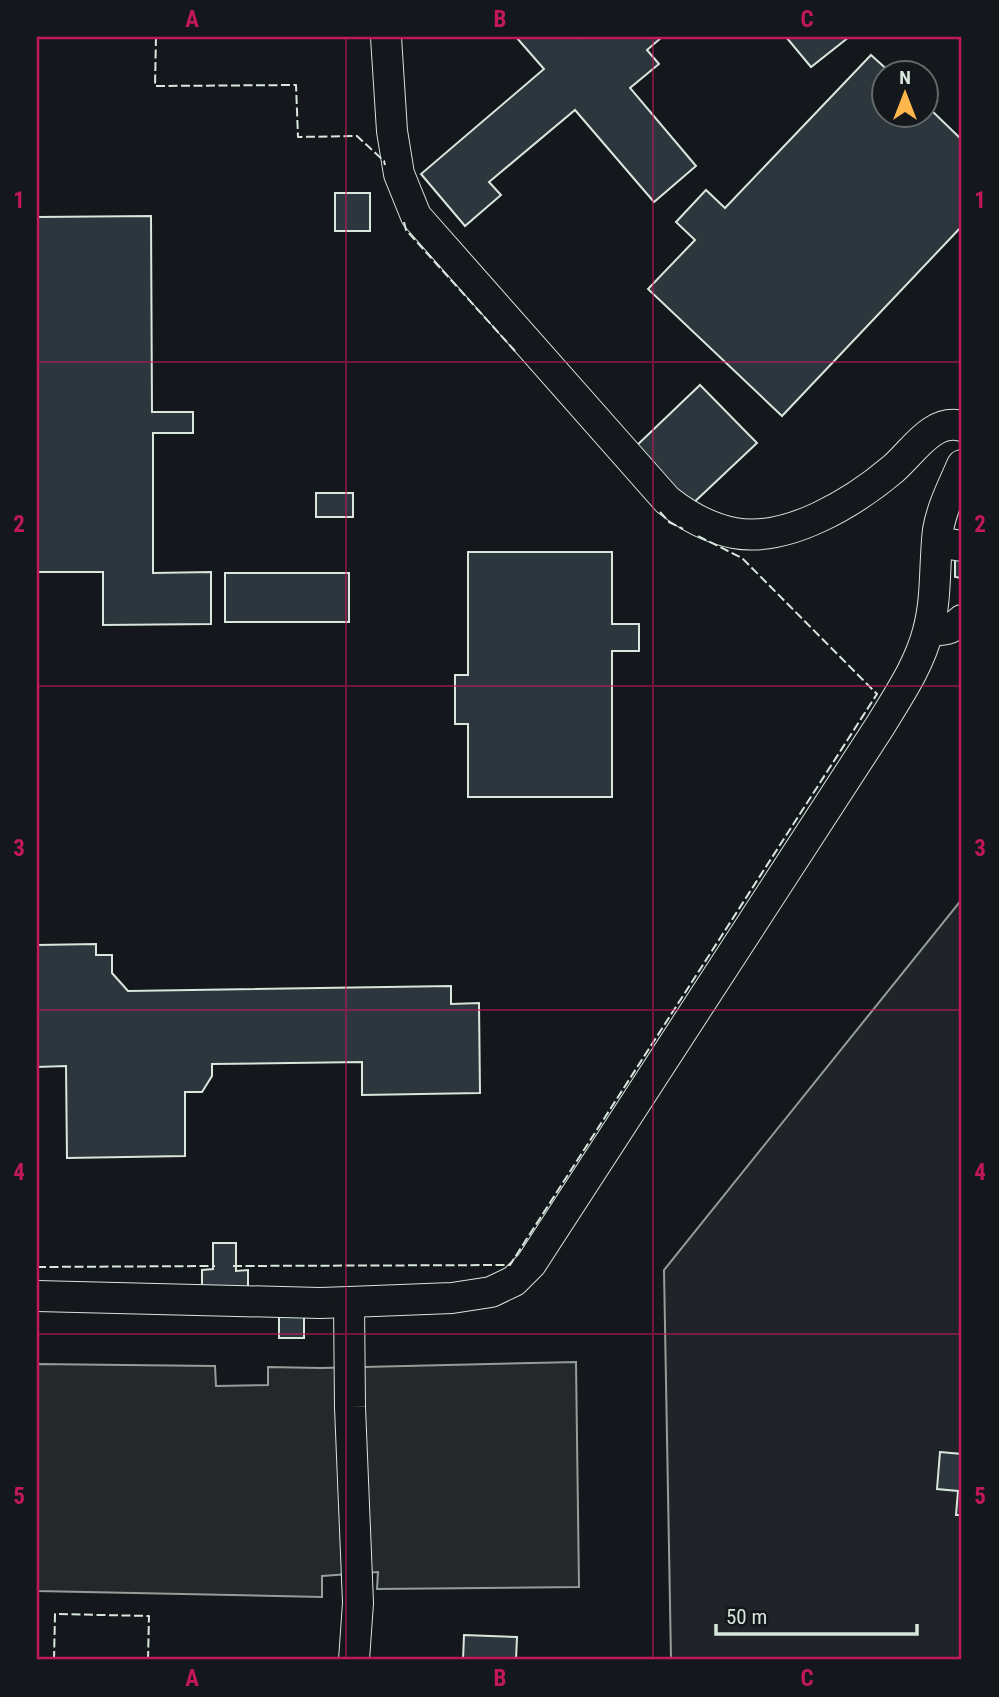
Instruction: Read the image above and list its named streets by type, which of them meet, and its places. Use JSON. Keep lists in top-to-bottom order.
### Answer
{
  "scale_bar": "50 m",
  "north": "top",
  "grid": {
    "columns": ["A", "B", "C"],
    "rows": [
      "1",
      "2",
      "3",
      "4",
      "5"
    ]
  }
}
